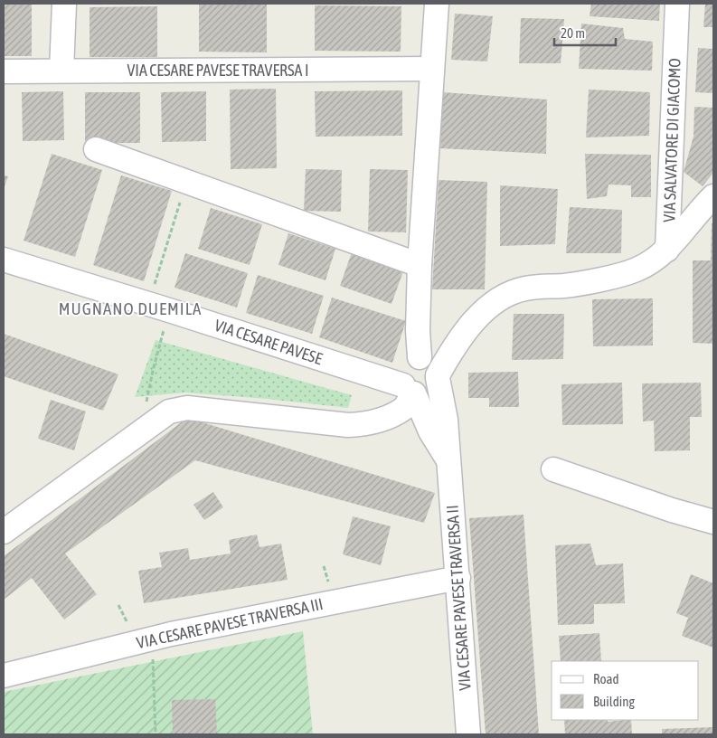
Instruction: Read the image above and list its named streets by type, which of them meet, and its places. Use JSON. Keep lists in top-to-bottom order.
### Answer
{
  "streets": {
    "street": [
      "VIA CESARE PAVESE TRAVERSA I",
      "VIA SALVATORE DI GIACOMO",
      "VIA CESARE PAVESE",
      "VIA CESARE PAVESE TRAVERSA II",
      "VIA CESARE PAVESE TRAVERSA III"
    ]
  },
  "crossings": [
    ["VIA CESARE PAVESE", "VIA CESARE PAVESE TRAVERSA II"],
    ["VIA CESARE PAVESE TRAVERSA II", "VIA CESARE PAVESE TRAVERSA III"]
  ],
  "districts": ["MUGNANO DUEMILA"],
  "legend": ["Road", "Building"],
  "scale_bar": "20 m"
}
